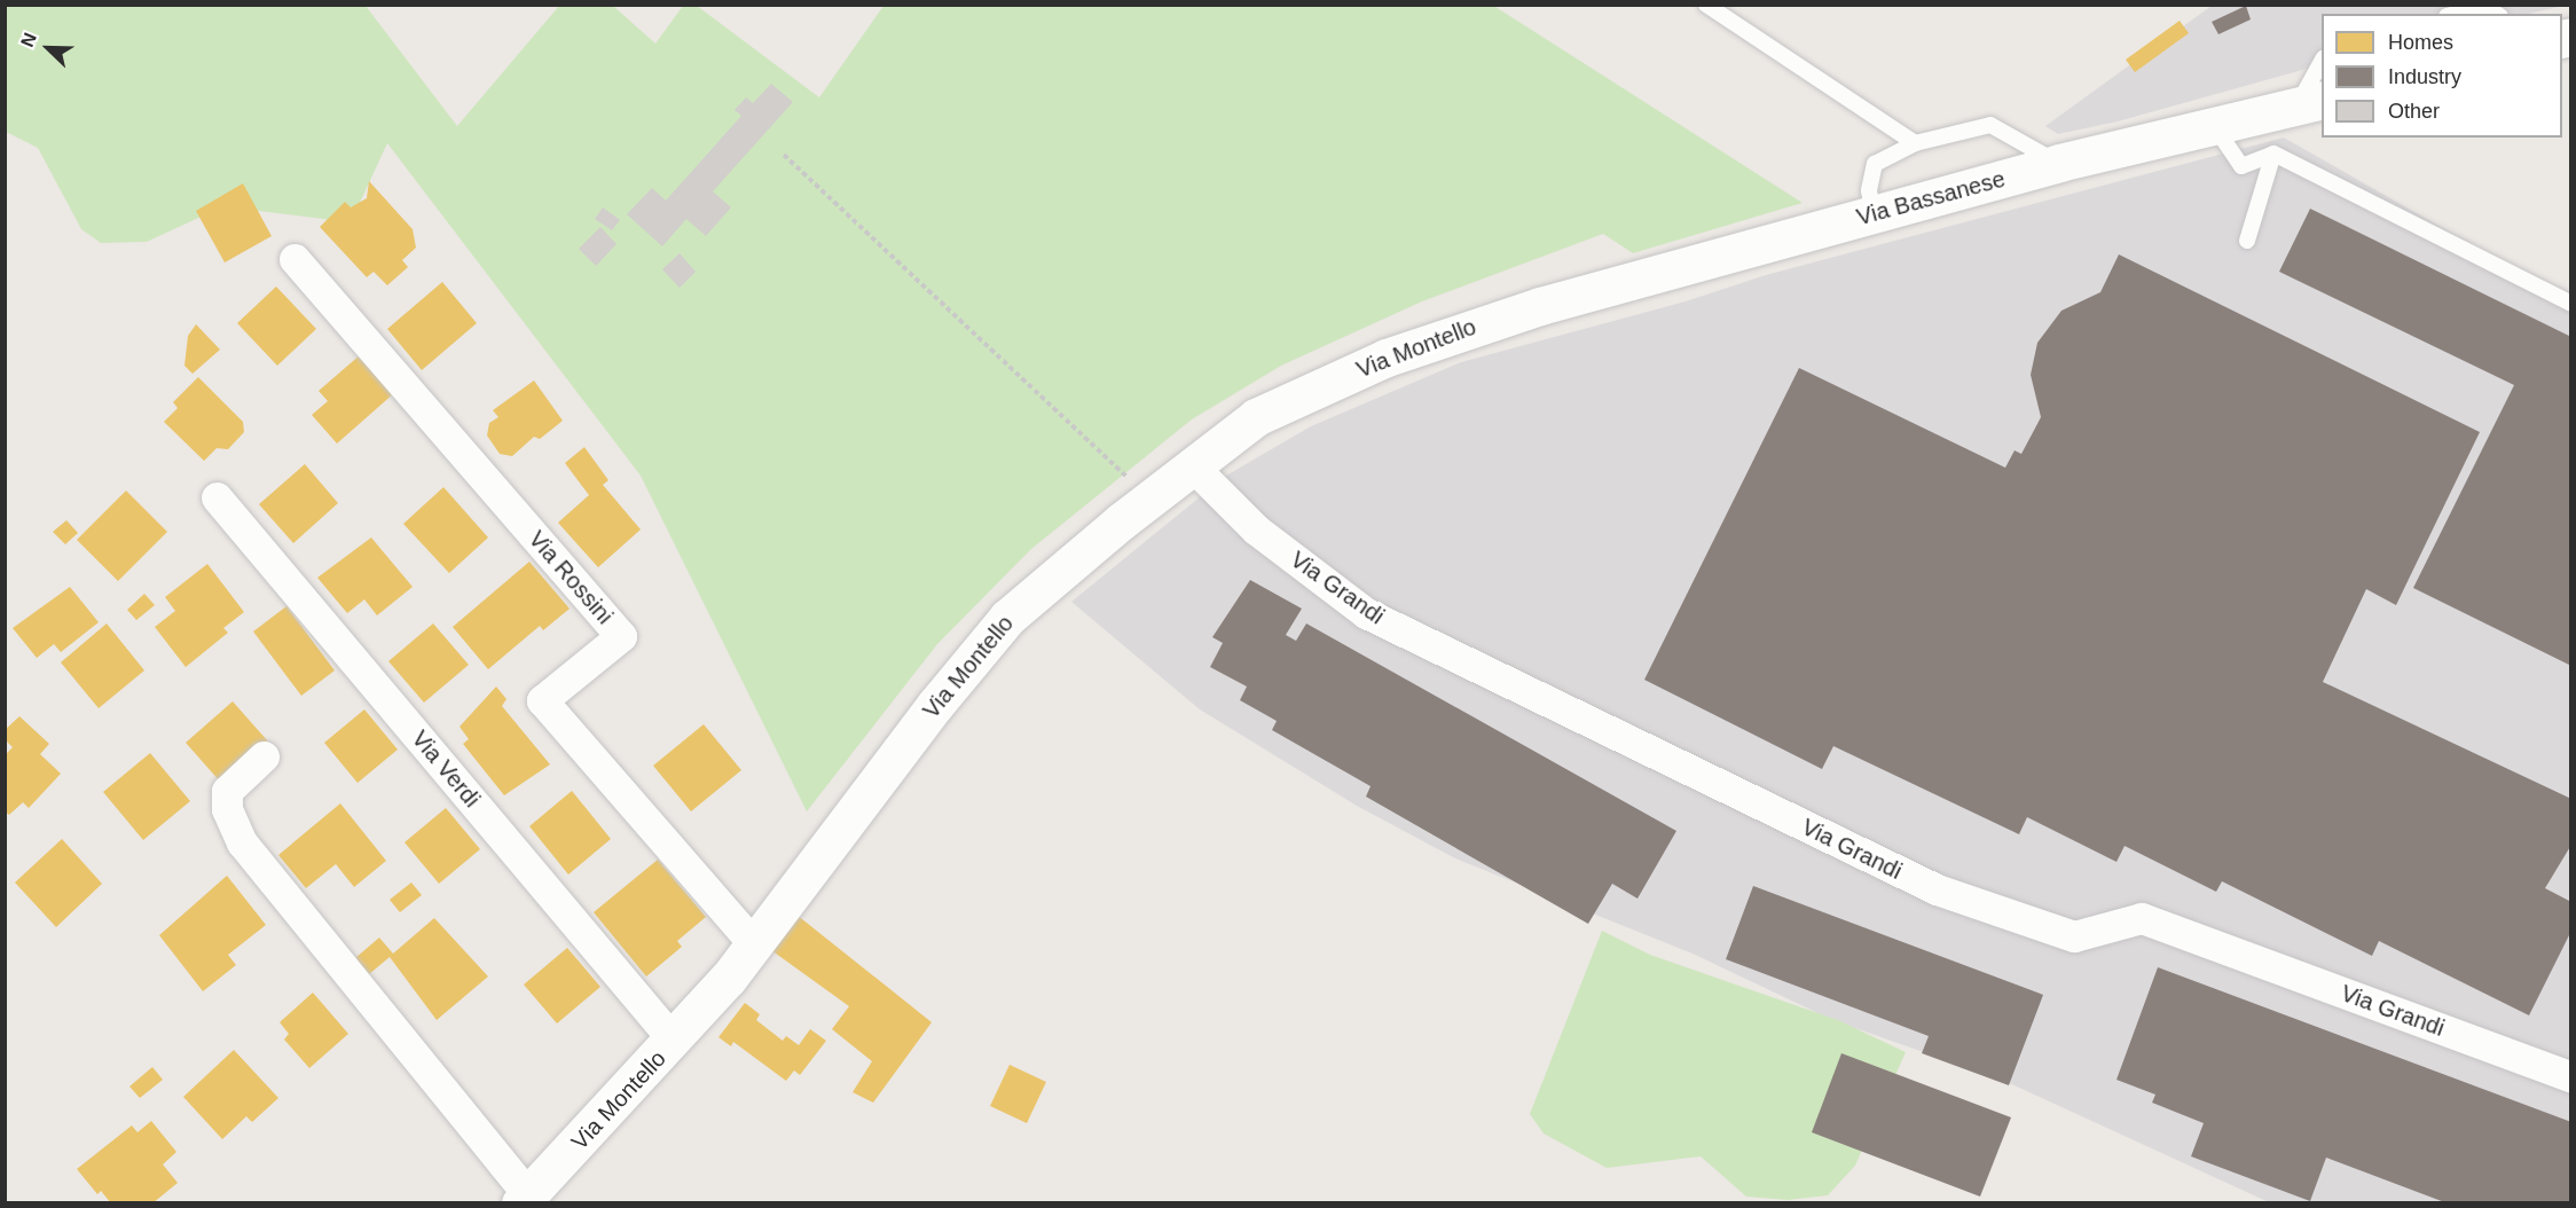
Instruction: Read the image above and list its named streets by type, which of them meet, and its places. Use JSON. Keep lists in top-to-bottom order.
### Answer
{
  "streets": {
    "main road": ["Via Bassanese", "Via Montello"],
    "street": ["Via Rossini", "Via Grandi", "Via Verdi"]
  },
  "crossings": [
    ["Via Bassanese", "Via Montello"],
    ["Via Montello", "Via Rossini"],
    ["Via Montello", "Via Grandi"],
    ["Via Montello", "Via Verdi"]
  ],
  "legend": ["Homes", "Industry", "Other"],
  "north": "top left"
}
